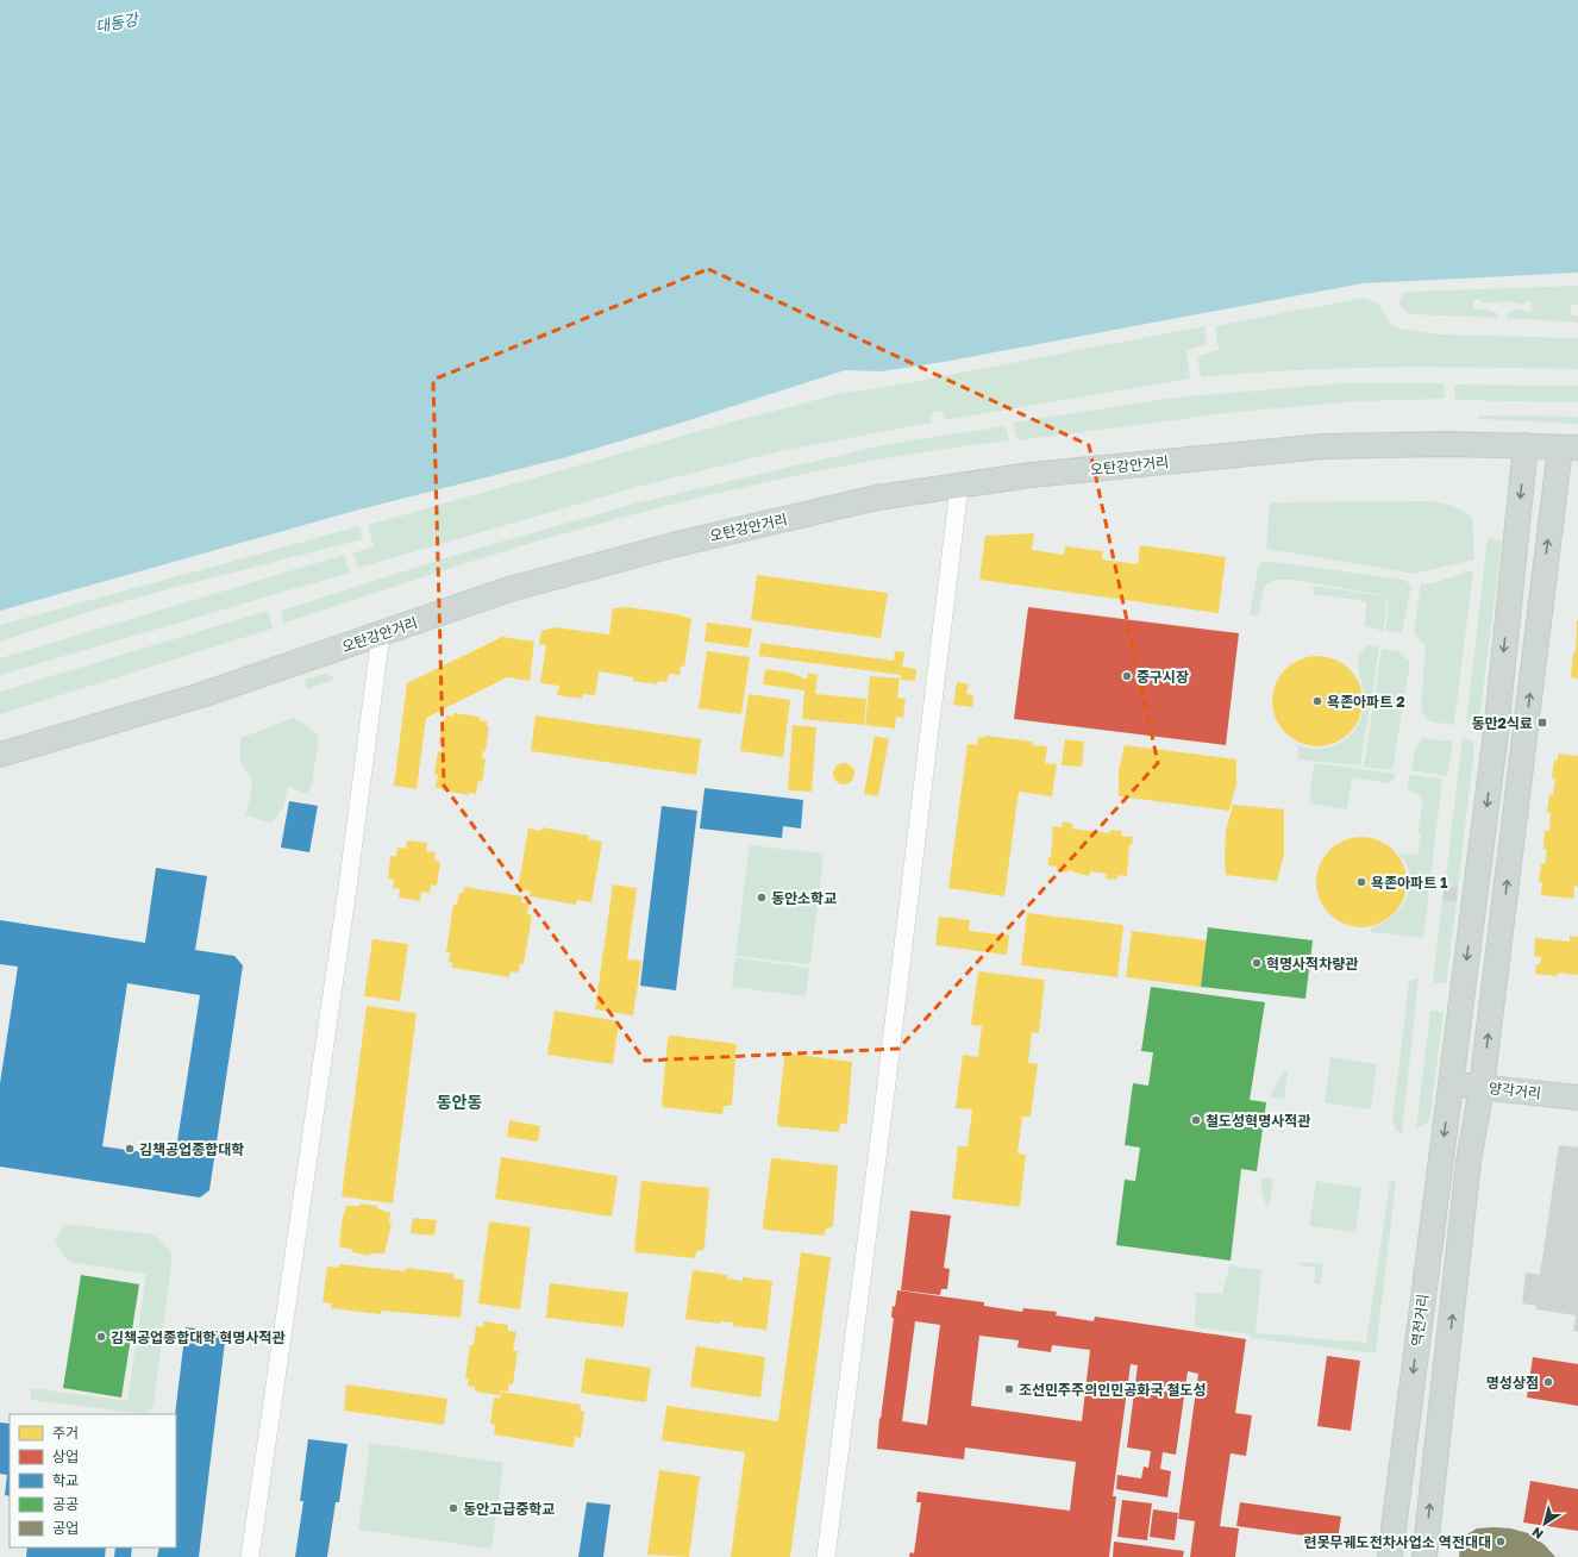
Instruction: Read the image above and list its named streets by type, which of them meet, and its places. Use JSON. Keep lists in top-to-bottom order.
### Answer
{
  "streets": {
    "main road": ["오탄강안거리", "양각거리", "역전거리"]
  },
  "crossings": [
    ["오탄강안거리", "역전거리"],
    ["양각거리", "역전거리"]
  ],
  "districts": ["동안동"],
  "water": ["대동강"],
  "places": {
    "other": [
      "중구시장",
      "욕존아파트 2",
      "욕존아파트 1",
      "동안소학교",
      "혁명사적차량관",
      "철도성혁명사적관",
      "김책공업종합대학",
      "김책공업종합대학 혁명사적관",
      "명성상점",
      "조선민주주의인민공화국 철도성",
      "동안고급중학교",
      "련못무궤도전차사업소 역전대대"
    ],
    "transit": ["동만2식료"]
  },
  "legend": [
    "주거",
    "상업",
    "학교",
    "공공",
    "공업"
  ],
  "north": "bottom left"
}
